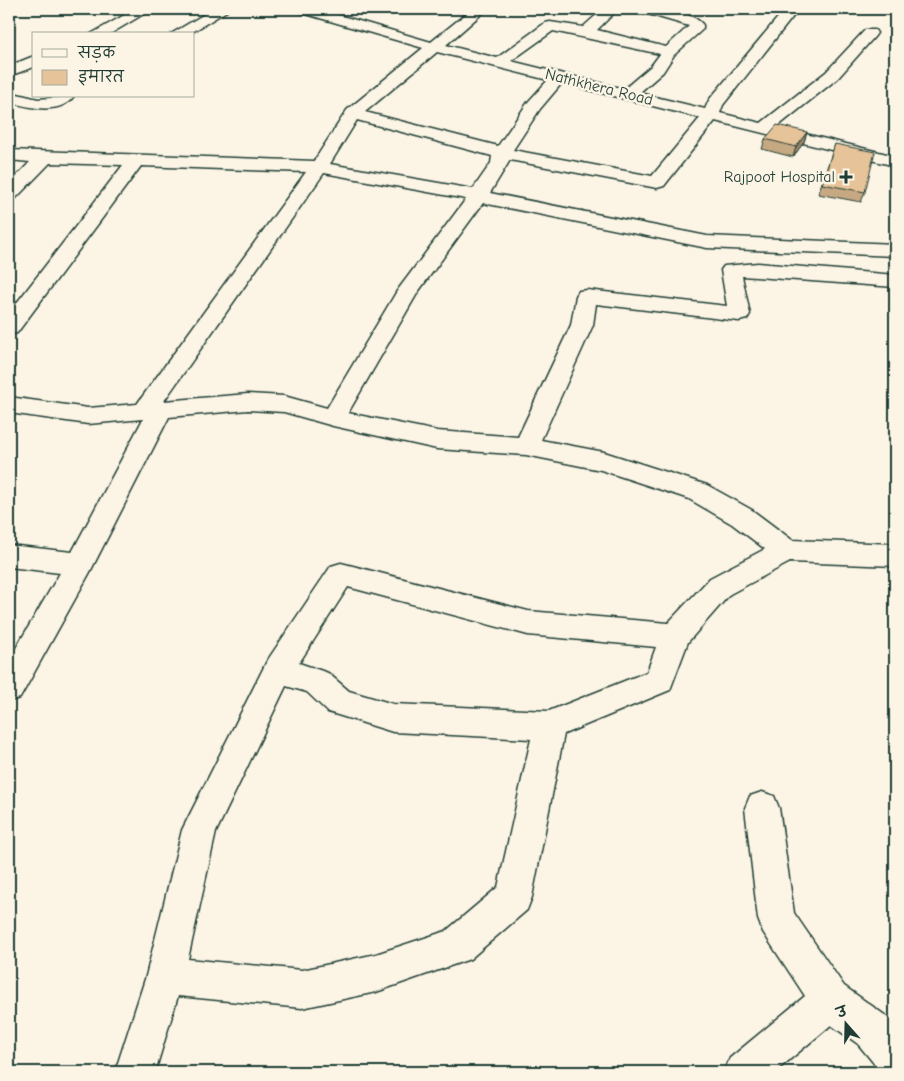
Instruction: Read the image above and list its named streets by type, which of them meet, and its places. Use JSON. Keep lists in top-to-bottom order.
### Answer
{
  "streets": {
    "street": ["Nathkhera Road"]
  },
  "places": {
    "health": ["Rajpoot Hospital"]
  },
  "legend": ["सड़क", "इमारत"],
  "north": "top"
}
